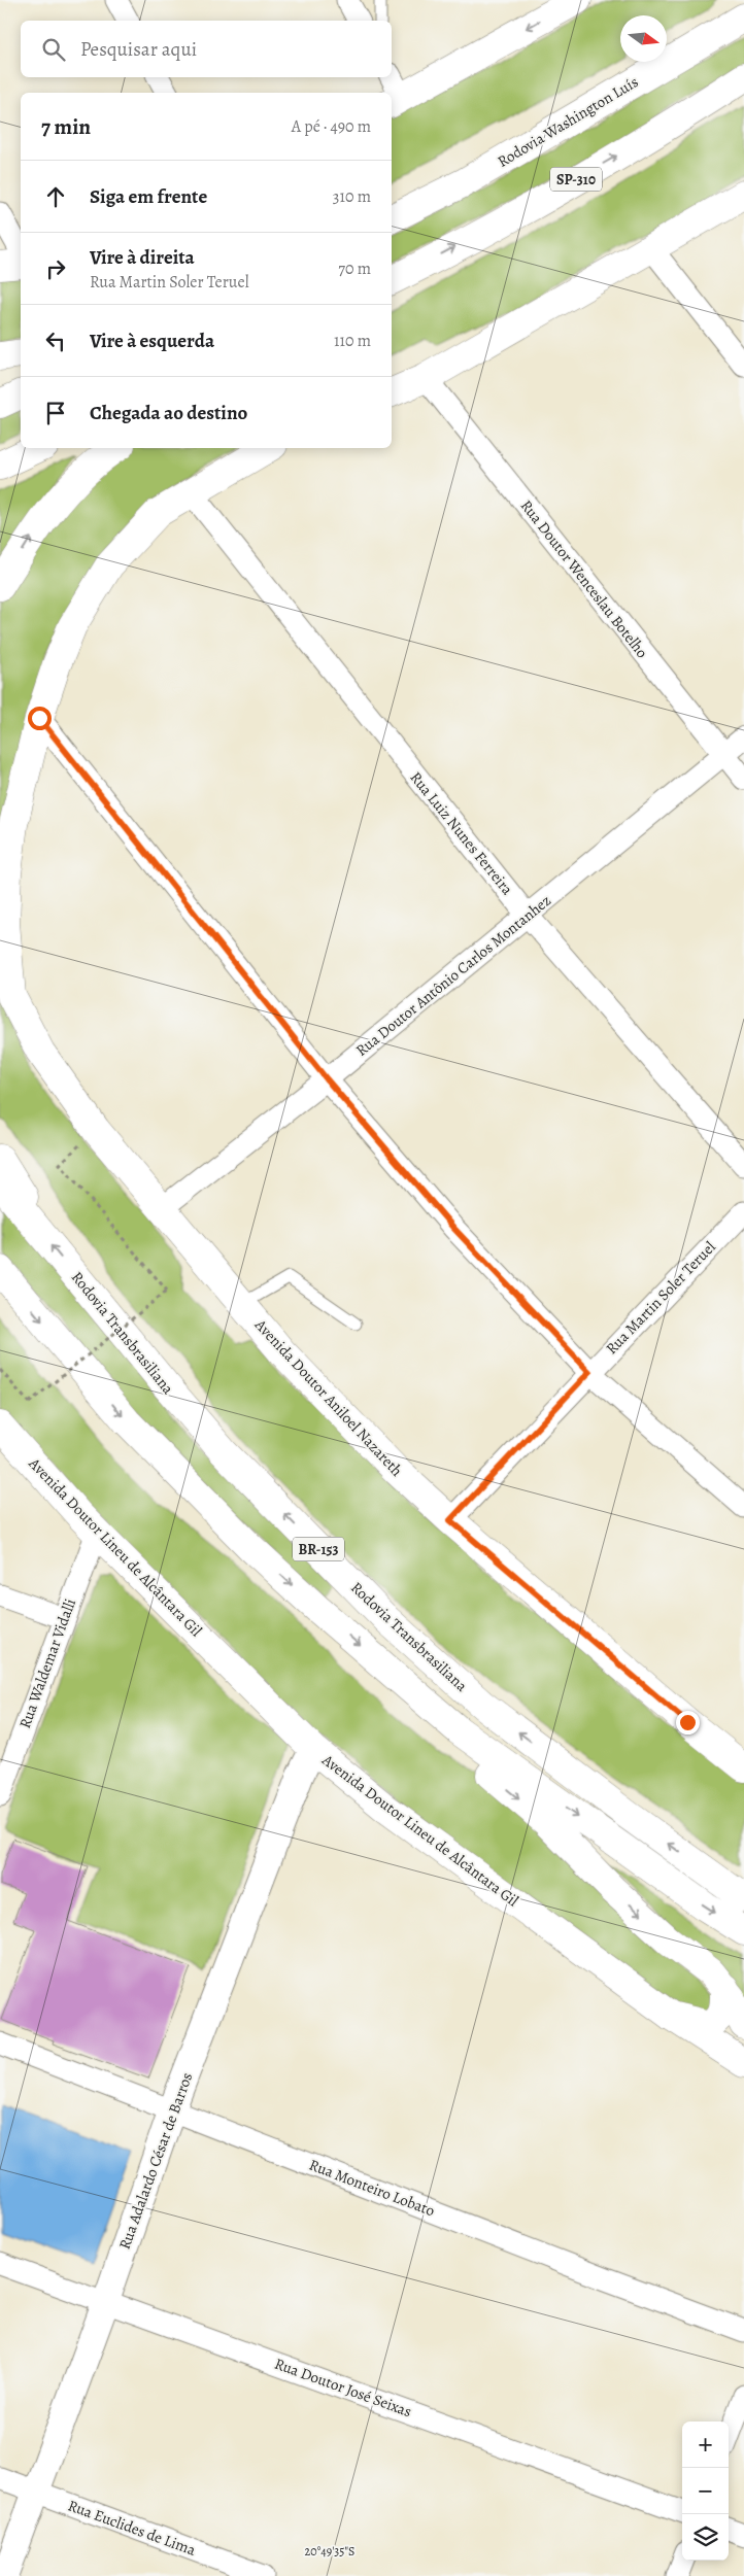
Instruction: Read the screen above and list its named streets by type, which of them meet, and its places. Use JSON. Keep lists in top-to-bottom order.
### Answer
{
  "streets": {
    "main road": [
      "Rodovia Washington Luís",
      "SP-310",
      "Rodovia Transbrasiliana",
      "Avenida Doutor Aniloel Nazareth",
      "Avenida Doutor Lineu de Alcântara Gil",
      "BR-153"
    ],
    "street": [
      "Rua Doutor Wenceslau Botelho",
      "Rua Luiz Nunes Ferreira",
      "Rua Doutor Antônio Carlos Montanhez",
      "Rua Martin Soler Teruel",
      "Rua Waldemar Vidalli",
      "Rua Adalardo César de Barros",
      "Rua Monteiro Lobato",
      "Rua Doutor José Seixas",
      "Rua Euclides de Lima"
    ]
  },
  "crossings": [
    ["Rua Doutor Wenceslau Botelho", "Rua Doutor Antônio Carlos Montanhez"],
    ["Rua Luiz Nunes Ferreira", "Rua Doutor Antônio Carlos Montanhez"],
    ["Rua Luiz Nunes Ferreira", "Avenida Doutor Aniloel Nazareth"],
    ["Rua Doutor Antônio Carlos Montanhez", "Avenida Doutor Aniloel Nazareth"],
    ["Rua Martin Soler Teruel", "Avenida Doutor Aniloel Nazareth"],
    ["Avenida Doutor Lineu de Alcântara Gil", "Rua Waldemar Vidalli"],
    ["Avenida Doutor Lineu de Alcântara Gil", "Rua Adalardo César de Barros"],
    ["Rua Adalardo César de Barros", "Rua Monteiro Lobato"],
    ["Rua Adalardo César de Barros", "Rua Doutor José Seixas"],
    ["Rua Adalardo César de Barros", "Rua Euclides de Lima"]
  ],
  "north": "right",
  "page": {
    "search": "Pesquisar aqui",
    "heading": ["7 min", "A pé · 490 m"],
    "list": [
      ["Siga em frente", "310 m"],
      ["Vire à direita", "Rua Martin Soler Teruel", "70 m"],
      ["Vire à esquerda", "110 m"],
      "Chegada ao destino"
    ],
    "map_buttons": ["+", "−"]
  },
  "coordinates": ["20°49'35\"S"]
}
